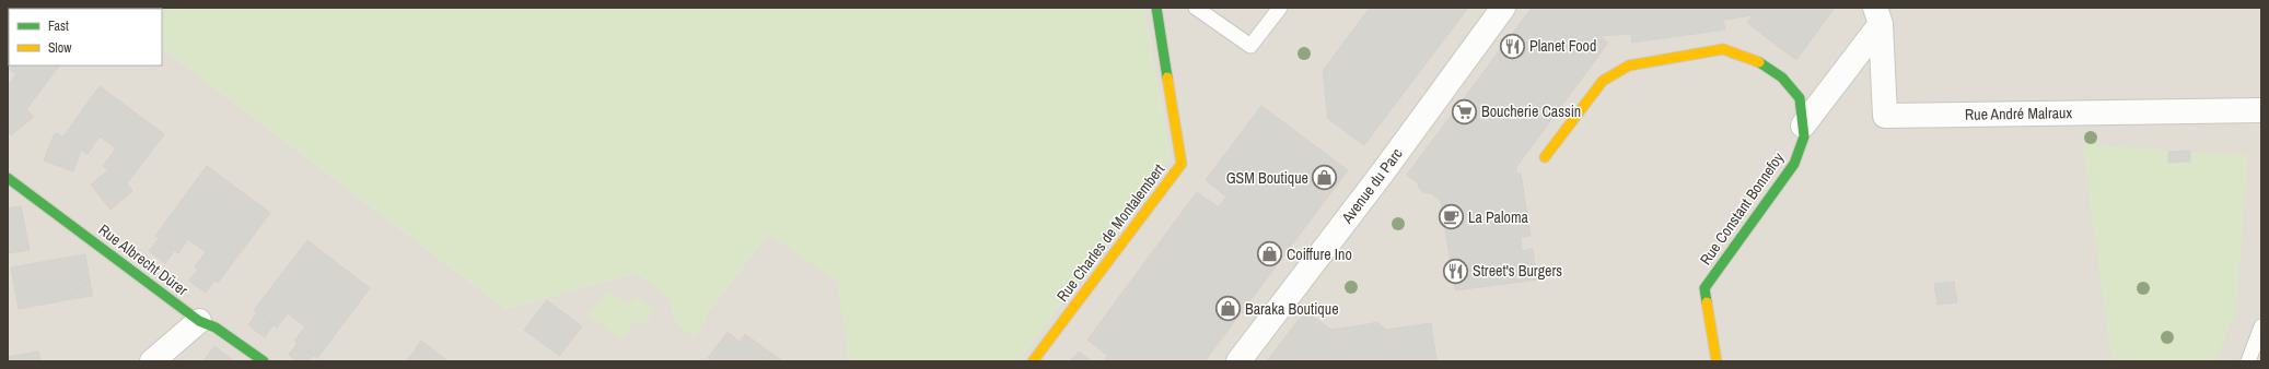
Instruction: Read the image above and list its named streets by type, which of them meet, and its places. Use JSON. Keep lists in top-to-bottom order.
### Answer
{
  "streets": {
    "street": [
      "Rue André Malraux",
      "Avenue du Parc",
      "Rue Constant Bonnefoy",
      "Rue Charles de Montalembert",
      "Rue Albrecht Dürer"
    ]
  },
  "places": {
    "restaurant": ["Planet Food", "Street's Burgers"],
    "supermarket": ["Boucherie Cassin"],
    "shop": ["GSM Boutique", "Coiffure Ino", "Baraka Boutique"],
    "cafe": ["La Paloma"]
  },
  "legend": ["Fast", "Slow"]
}
